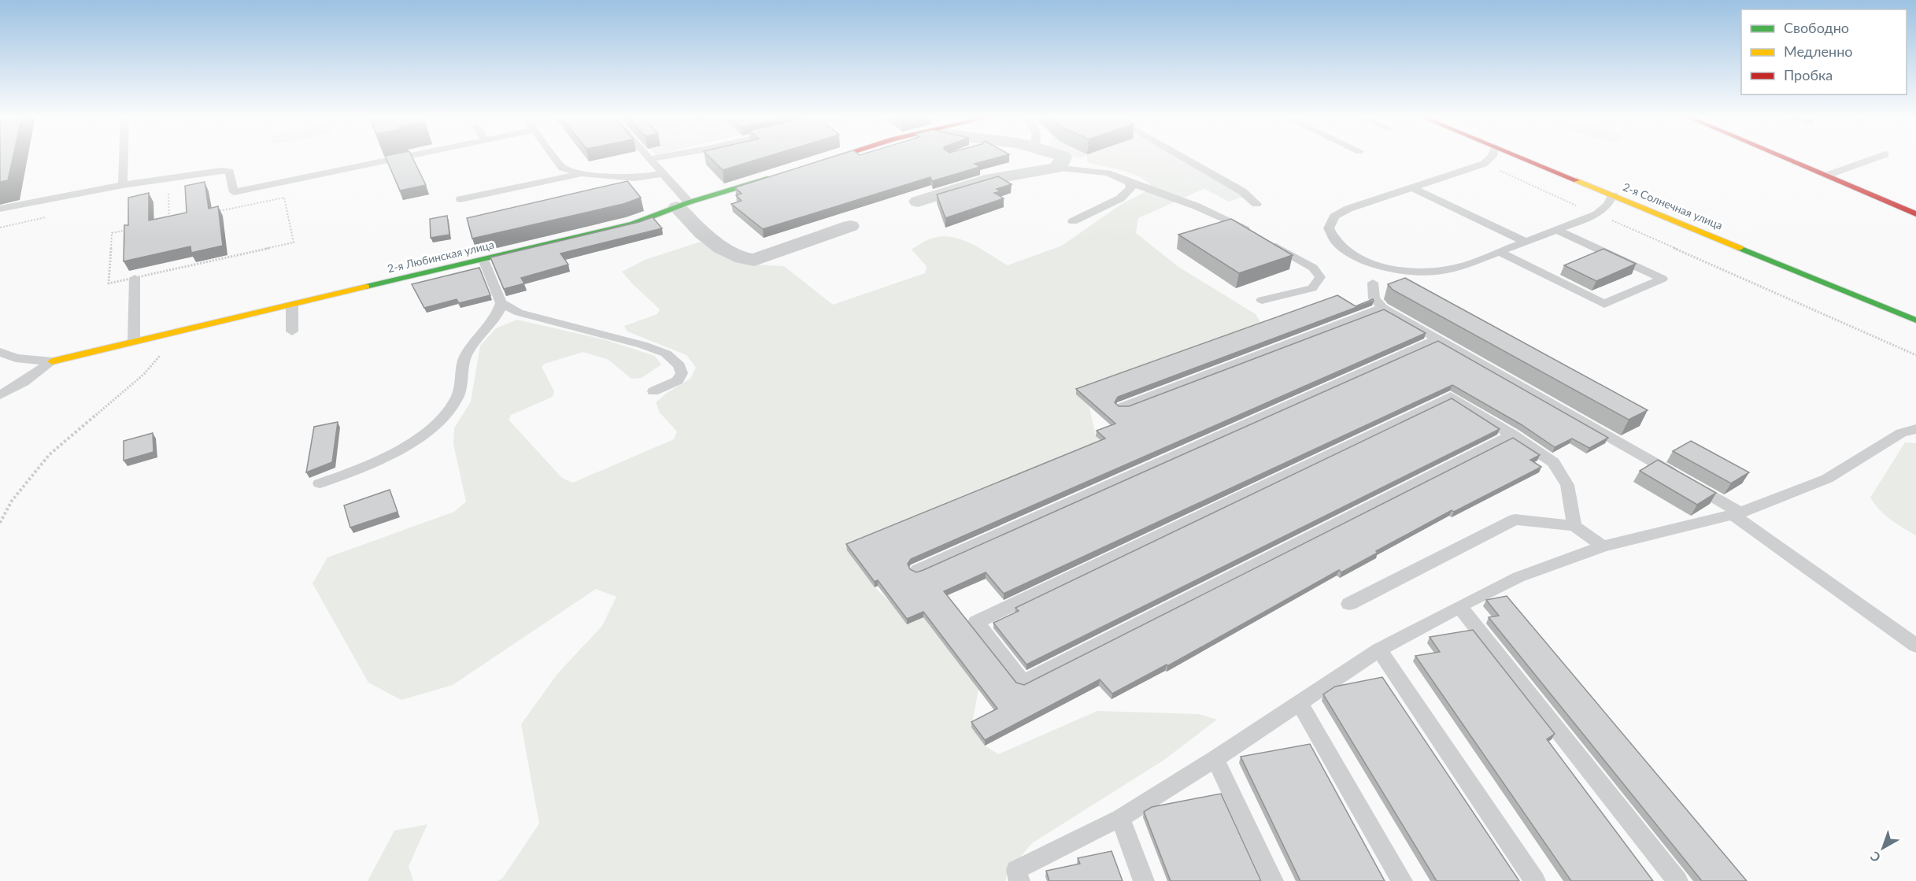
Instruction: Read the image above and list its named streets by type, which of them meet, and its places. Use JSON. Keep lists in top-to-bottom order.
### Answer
{
  "streets": {
    "street": ["2-я Солнечная улица", "2-я Любинская улица"]
  },
  "legend": ["Свободно", "Медленно", "Пробка"],
  "north": "bottom left"
}
